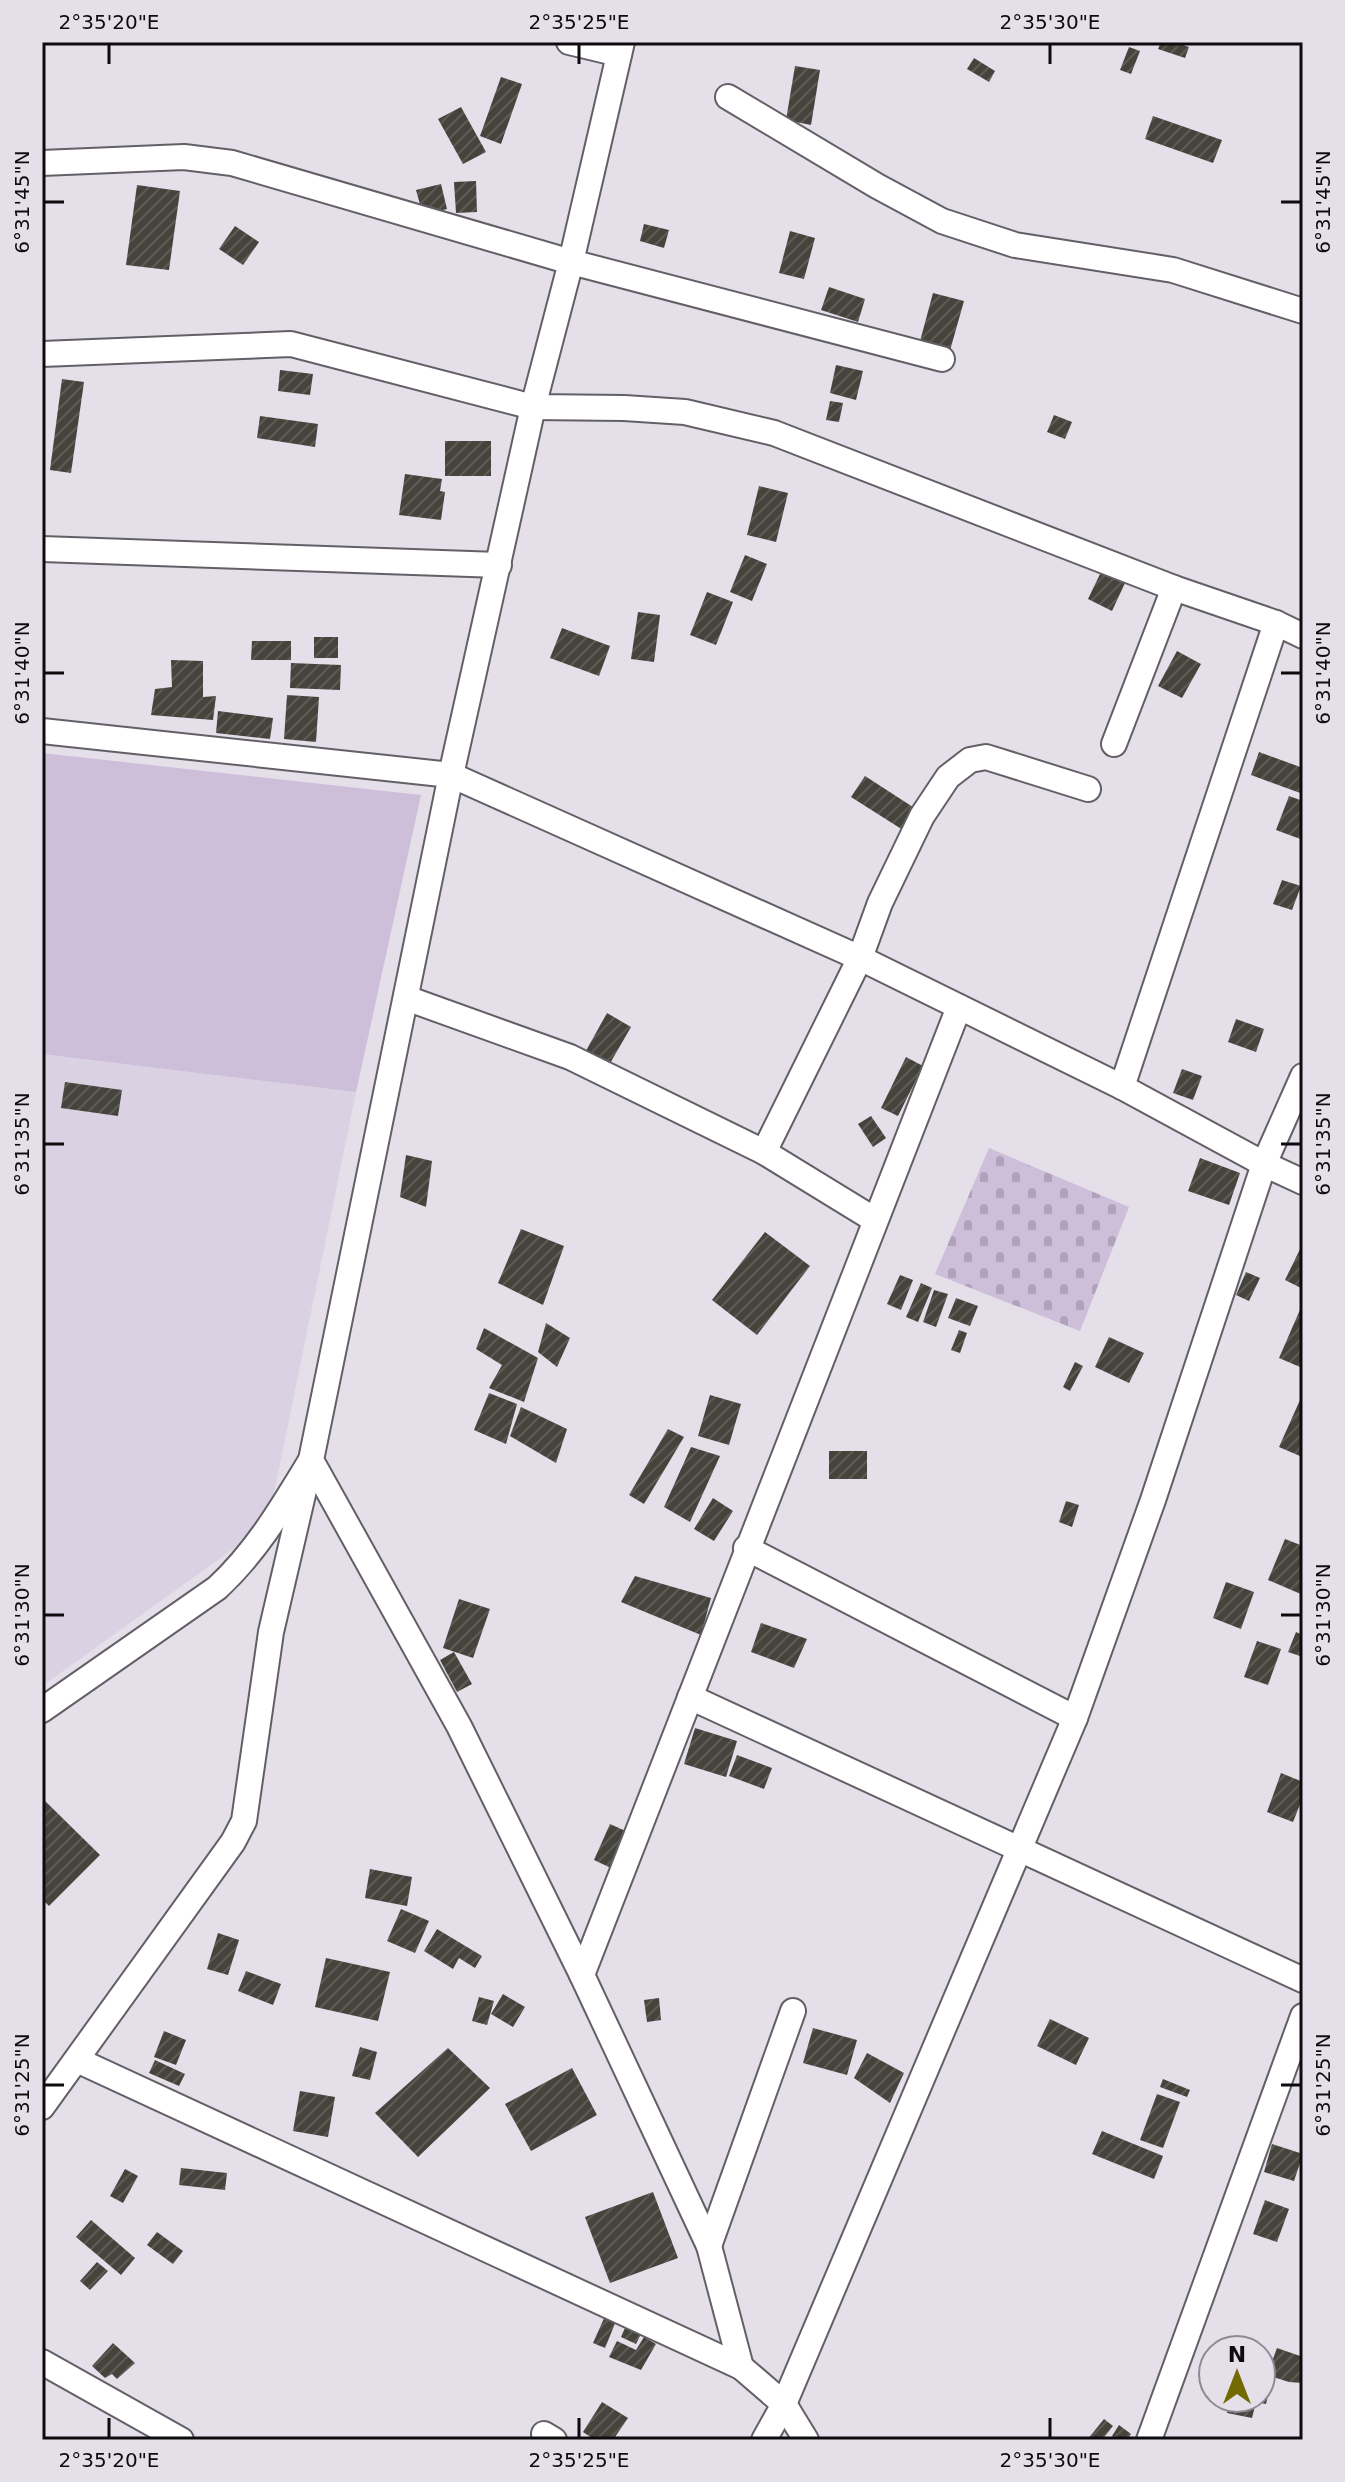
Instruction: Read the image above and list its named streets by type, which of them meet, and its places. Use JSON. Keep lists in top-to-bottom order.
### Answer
{
  "north": "top",
  "coordinates": [
    "2°35'20\"E",
    "2°35'25\"E",
    "2°35'30\"E",
    "6°31'45\"N",
    "6°31'40\"N",
    "6°31'35\"N",
    "6°31'30\"N",
    "6°31'25\"N"
  ]
}
